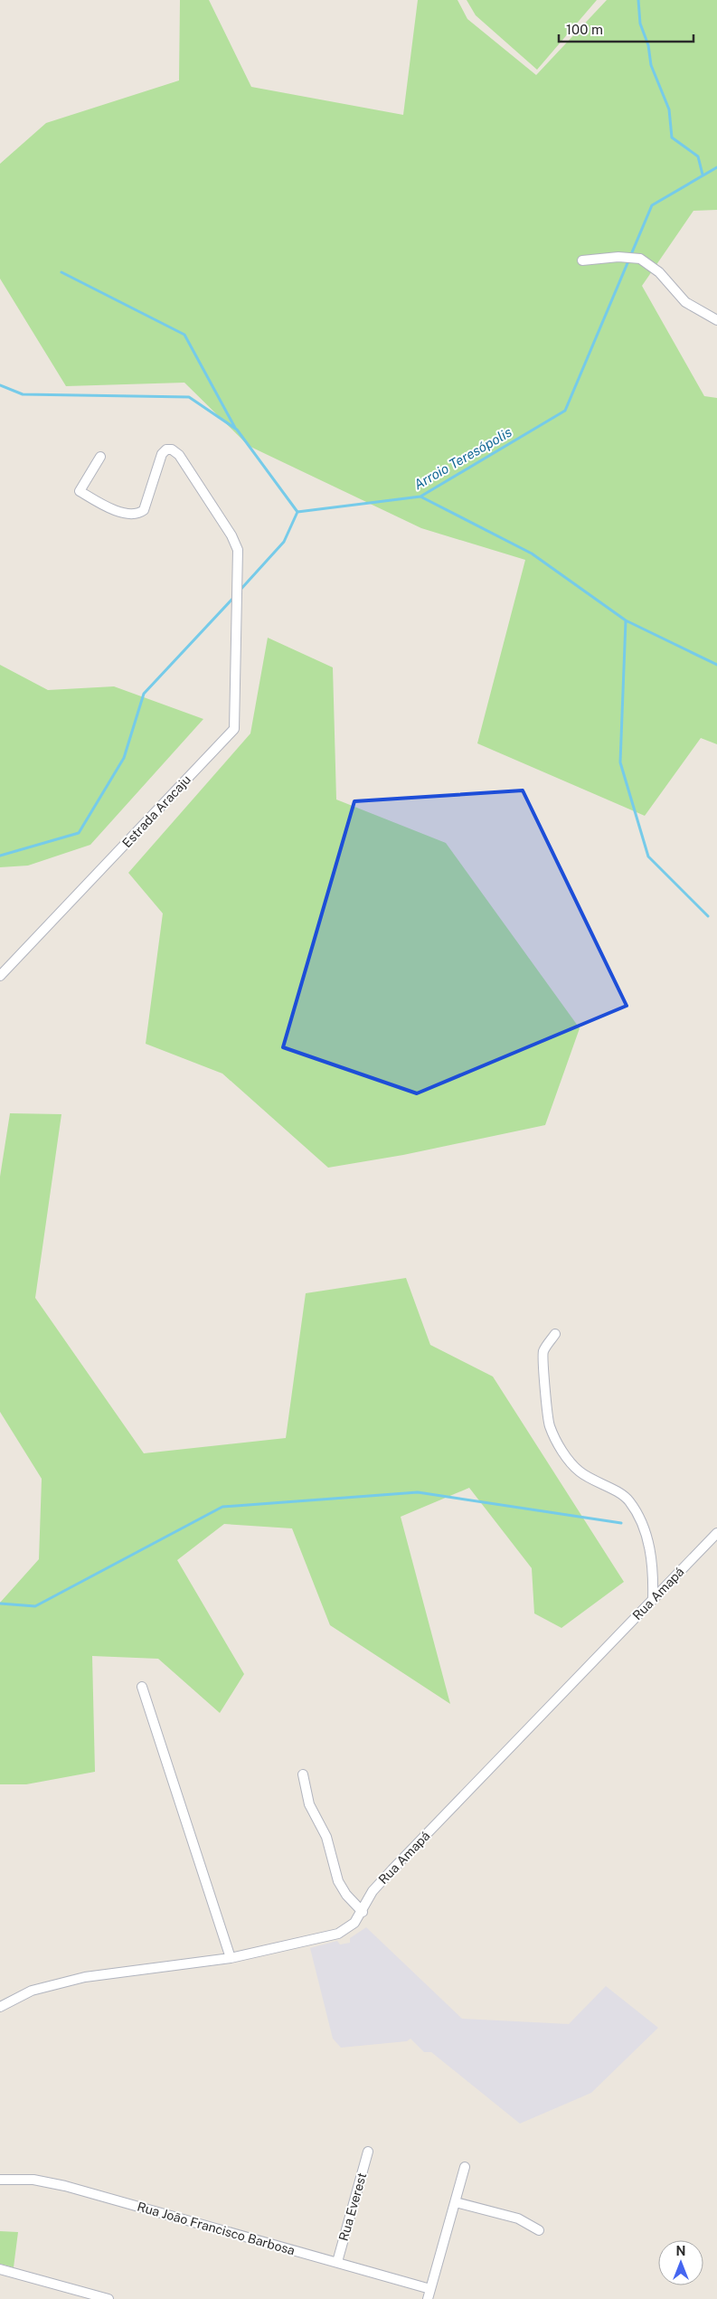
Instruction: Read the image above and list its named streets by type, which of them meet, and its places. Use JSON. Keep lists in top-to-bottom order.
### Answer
{
  "streets": {
    "street": [
      "Estrada Aracaju",
      "Rua Amapá",
      "Rua Everest",
      "Rua João Francisco Barbosa"
    ]
  },
  "crossings": [
    ["Rua Everest", "Rua João Francisco Barbosa"]
  ],
  "water": ["Arroio Teresópolis"],
  "scale_bar": "100 m",
  "north": "top"
}
